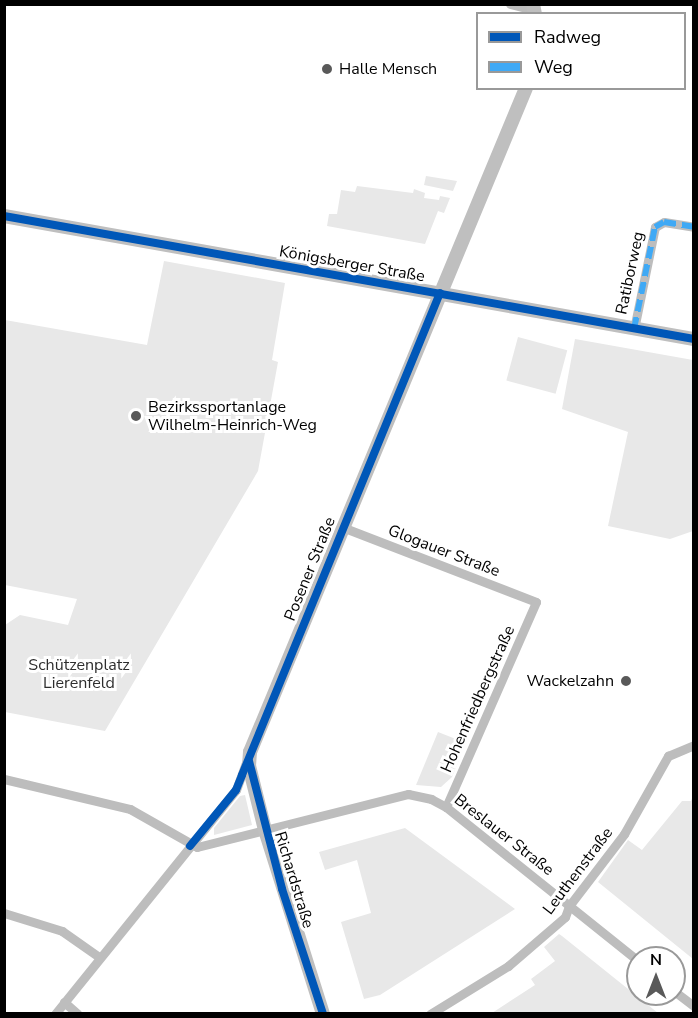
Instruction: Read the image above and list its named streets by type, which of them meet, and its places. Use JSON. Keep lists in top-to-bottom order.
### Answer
{
  "streets": {
    "street": [
      "Königsberger Straße",
      "Ratiborweg",
      "Glogauer Straße",
      "Posener Straße",
      "Hohenfriedbergstraße",
      "Breslauer Straße",
      "Leuthenstraße",
      "Richardstraße"
    ]
  },
  "crossings": [
    ["Königsberger Straße", "Ratiborweg"],
    ["Königsberger Straße", "Posener Straße"],
    ["Glogauer Straße", "Posener Straße"],
    ["Glogauer Straße", "Hohenfriedbergstraße"],
    ["Posener Straße", "Breslauer Straße"],
    ["Posener Straße", "Richardstraße"],
    ["Hohenfriedbergstraße", "Breslauer Straße"],
    ["Breslauer Straße", "Leuthenstraße"],
    ["Breslauer Straße", "Richardstraße"]
  ],
  "parks": ["Schützenplatz Lierenfeld"],
  "places": ["Halle Mensch", "Bezirkssportanlage Wilhelm-Heinrich-Weg", "Wackelzahn"],
  "legend": ["Radweg", "Weg"],
  "north": "top"
}
